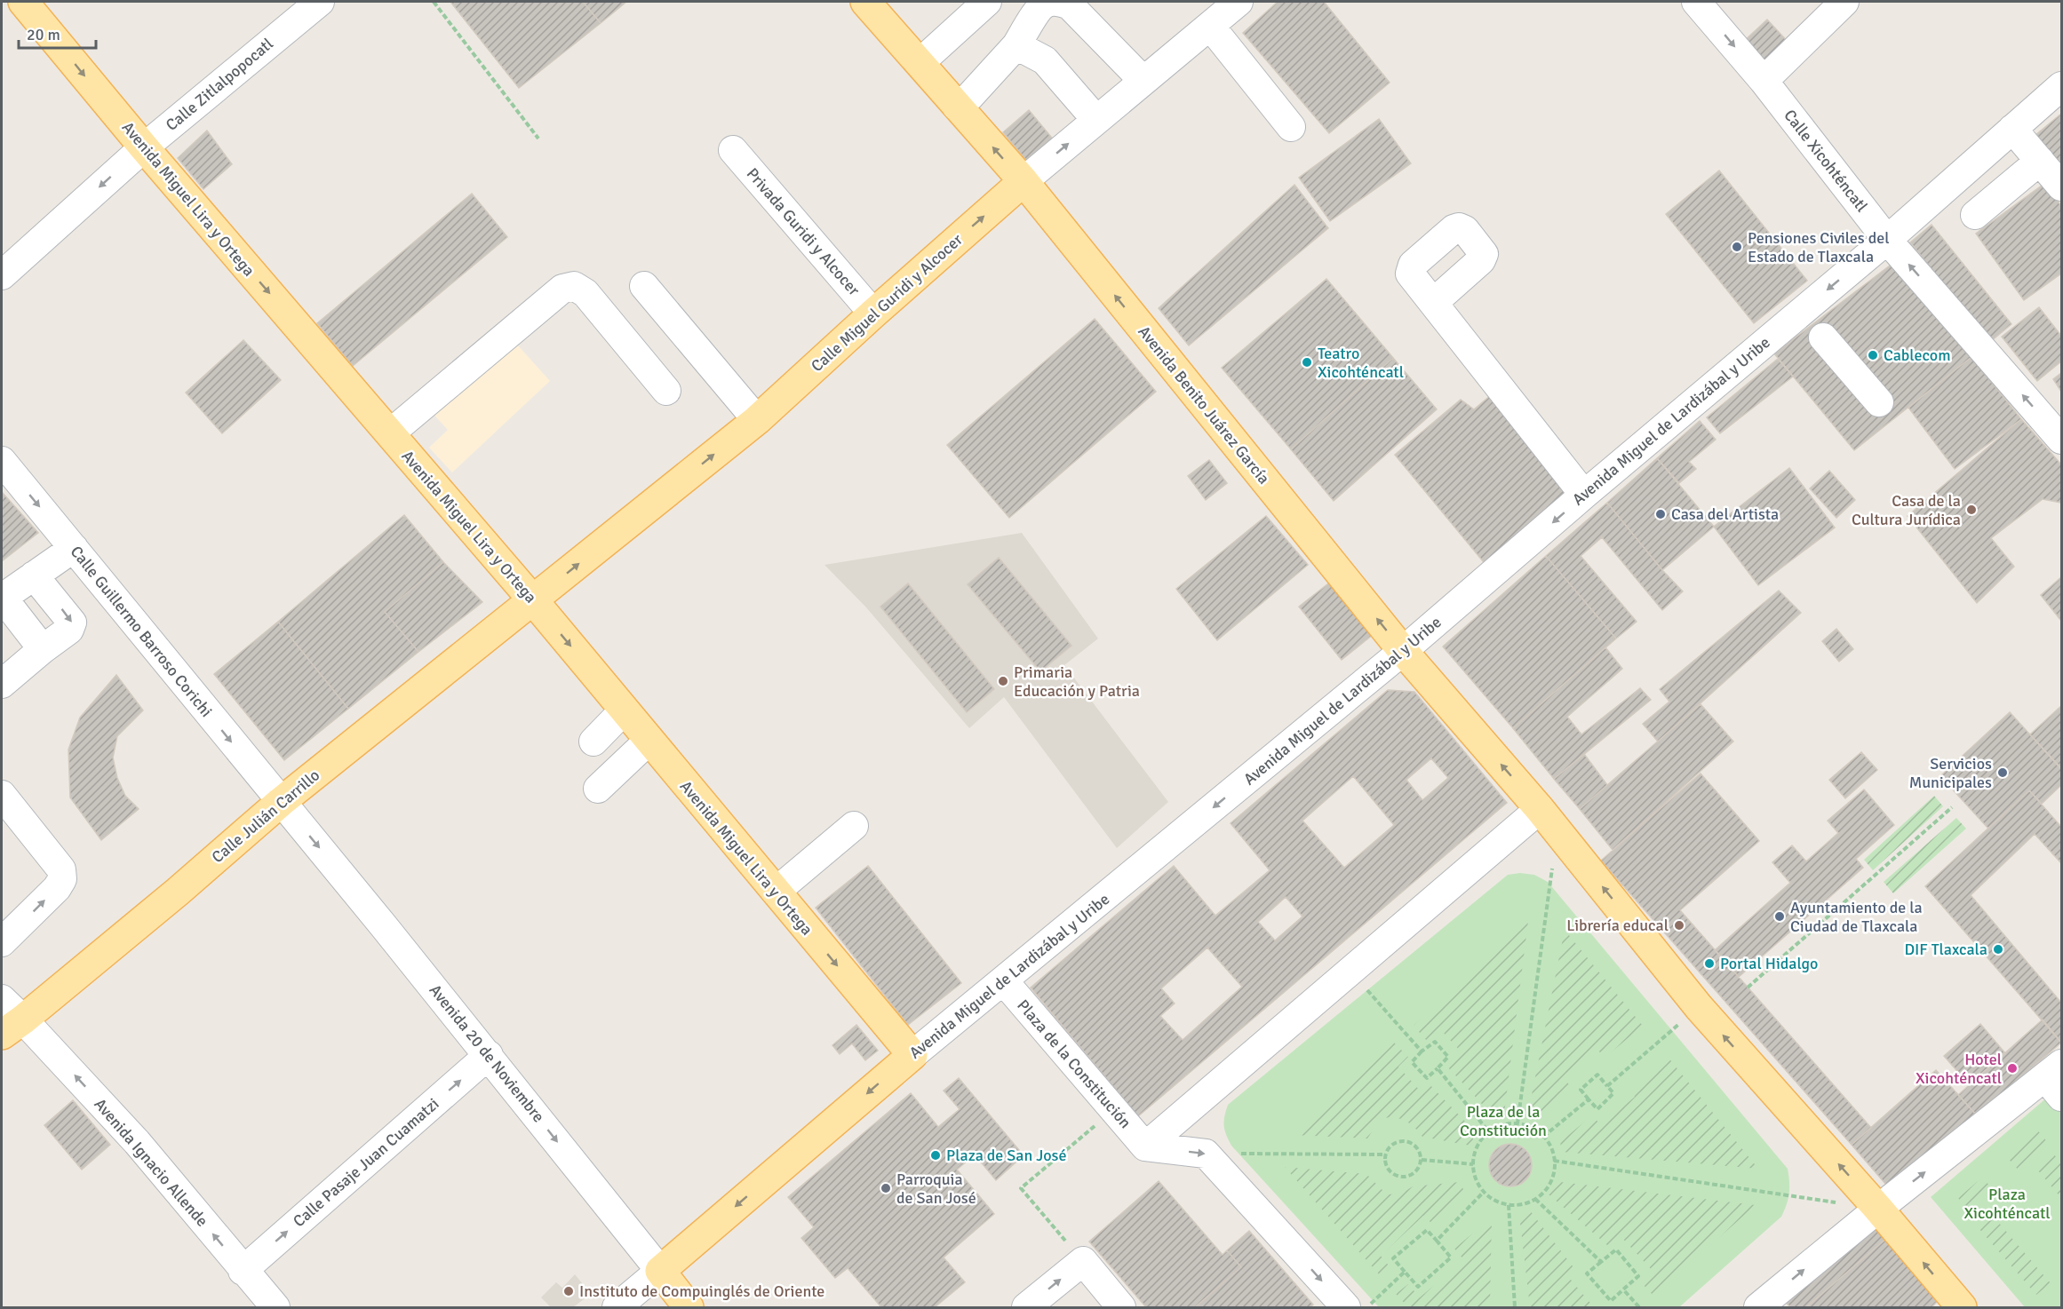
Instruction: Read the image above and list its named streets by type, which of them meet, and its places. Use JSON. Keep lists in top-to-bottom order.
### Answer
{
  "streets": {
    "main road": [
      "Avenida Miguel Lira y Ortega",
      "Calle Miguel Guridi y Alcocer",
      "Avenida Benito Juárez García",
      "Avenida Miguel de Lardizábal y Uribe",
      "Calle Julián Carrillo",
      "Avenida 20 de Noviembre"
    ],
    "street": [
      "Calle Zitlalpopocatl",
      "Calle Xicohténcatl",
      "Privada Guridi y Alcocer",
      "Calle Guillermo Barroso Corichi",
      "Plaza de la Constitución",
      "Avenida Ignacio Allende",
      "Calle Pasaje Juan Cuamatzi"
    ]
  },
  "crossings": [
    ["Calle Zitlalpopocatl", "Avenida Miguel Lira y Ortega"],
    ["Calle Xicohténcatl", "Avenida Miguel de Lardizábal y Uribe"],
    ["Avenida Miguel Lira y Ortega", "Calle Miguel Guridi y Alcocer"],
    ["Avenida Miguel Lira y Ortega", "Avenida Miguel de Lardizábal y Uribe"],
    ["Avenida Miguel Lira y Ortega", "Calle Julián Carrillo"],
    ["Privada Guridi y Alcocer", "Calle Miguel Guridi y Alcocer"],
    ["Calle Miguel Guridi y Alcocer", "Avenida Benito Juárez García"],
    ["Calle Miguel Guridi y Alcocer", "Calle Julián Carrillo"],
    ["Avenida Benito Juárez García", "Avenida Miguel de Lardizábal y Uribe"],
    ["Avenida Miguel de Lardizábal y Uribe", "Avenida 20 de Noviembre"],
    ["Avenida Miguel de Lardizábal y Uribe", "Plaza de la Constitución"],
    ["Calle Guillermo Barroso Corichi", "Calle Julián Carrillo"],
    ["Calle Guillermo Barroso Corichi", "Avenida 20 de Noviembre"],
    ["Calle Julián Carrillo", "Avenida 20 de Noviembre"],
    ["Calle Julián Carrillo", "Avenida Ignacio Allende"],
    ["Avenida 20 de Noviembre", "Calle Pasaje Juan Cuamatzi"],
    ["Avenida Ignacio Allende", "Calle Pasaje Juan Cuamatzi"]
  ],
  "one_way": [
    "Calle Zitlalpopocatl",
    "Avenida Miguel Lira y Ortega",
    "Calle Miguel Guridi y Alcocer",
    "Avenida Benito Juárez García",
    "Calle Guillermo Barroso Corichi",
    "Avenida 20 de Noviembre",
    "Avenida Ignacio Allende",
    "Calle Pasaje Juan Cuamatzi"
  ],
  "parks": ["Plaza de la Constitución", "Plaza Xicohténcatl"],
  "places": [
    "Pensiones Civiles del Estado de Tlaxcala",
    "Cablecom",
    "Teatro Xicohténcatl",
    "Casa de la Cultura Jurídica",
    "Casa del Artista",
    "Primaria Educación y Patria",
    "Servicios Municipales",
    "Ayuntamiento de la Ciudad de Tlaxcala",
    "Librería educal",
    "DIF Tlaxcala",
    "Portal Hidalgo",
    "Hotel Xicohténcatl",
    "Plaza de San José",
    "Parroquia de San José",
    "Instituto de Compuinglés de Oriente"
  ],
  "scale_bar": "20 m"
}
